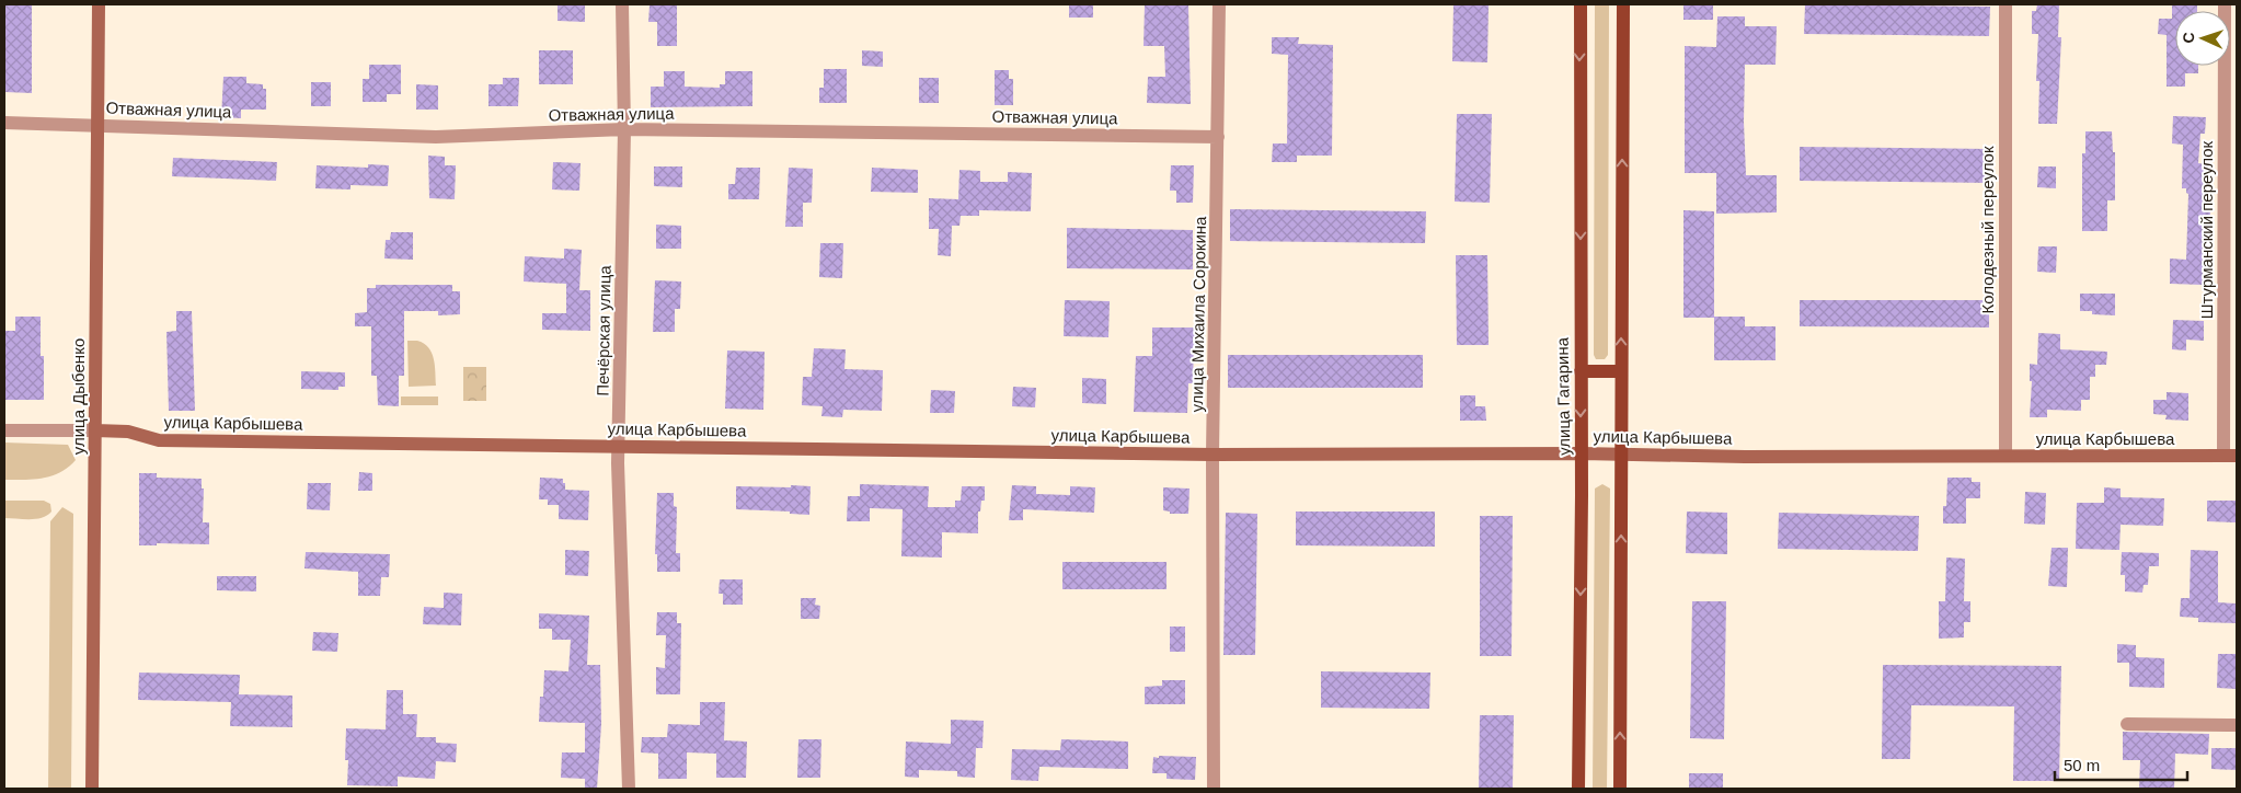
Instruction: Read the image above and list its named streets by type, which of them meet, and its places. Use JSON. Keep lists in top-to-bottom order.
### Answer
{
  "streets": {
    "main road": ["улица Гагарина"],
    "street": [
      "Отважная улица",
      "Колодезный переулок",
      "Штурманский переулок",
      "улица Михаила Сорокина",
      "Печёрская улица",
      "улица Дыбенко",
      "улица Карбышева"
    ]
  },
  "crossings": [
    ["Отважная улица", "улица Михаила Сорокина"],
    ["Отважная улица", "Печёрская улица"],
    ["Отважная улица", "улица Дыбенко"],
    ["Колодезный переулок", "улица Карбышева"],
    ["Штурманский переулок", "улица Карбышева"],
    ["улица Михаила Сорокина", "улица Карбышева"],
    ["Печёрская улица", "улица Карбышева"],
    ["улица Дыбенко", "улица Карбышева"],
    ["улица Гагарина", "улица Карбышева"]
  ],
  "scale_bar": "50 m",
  "north": "left"
}
